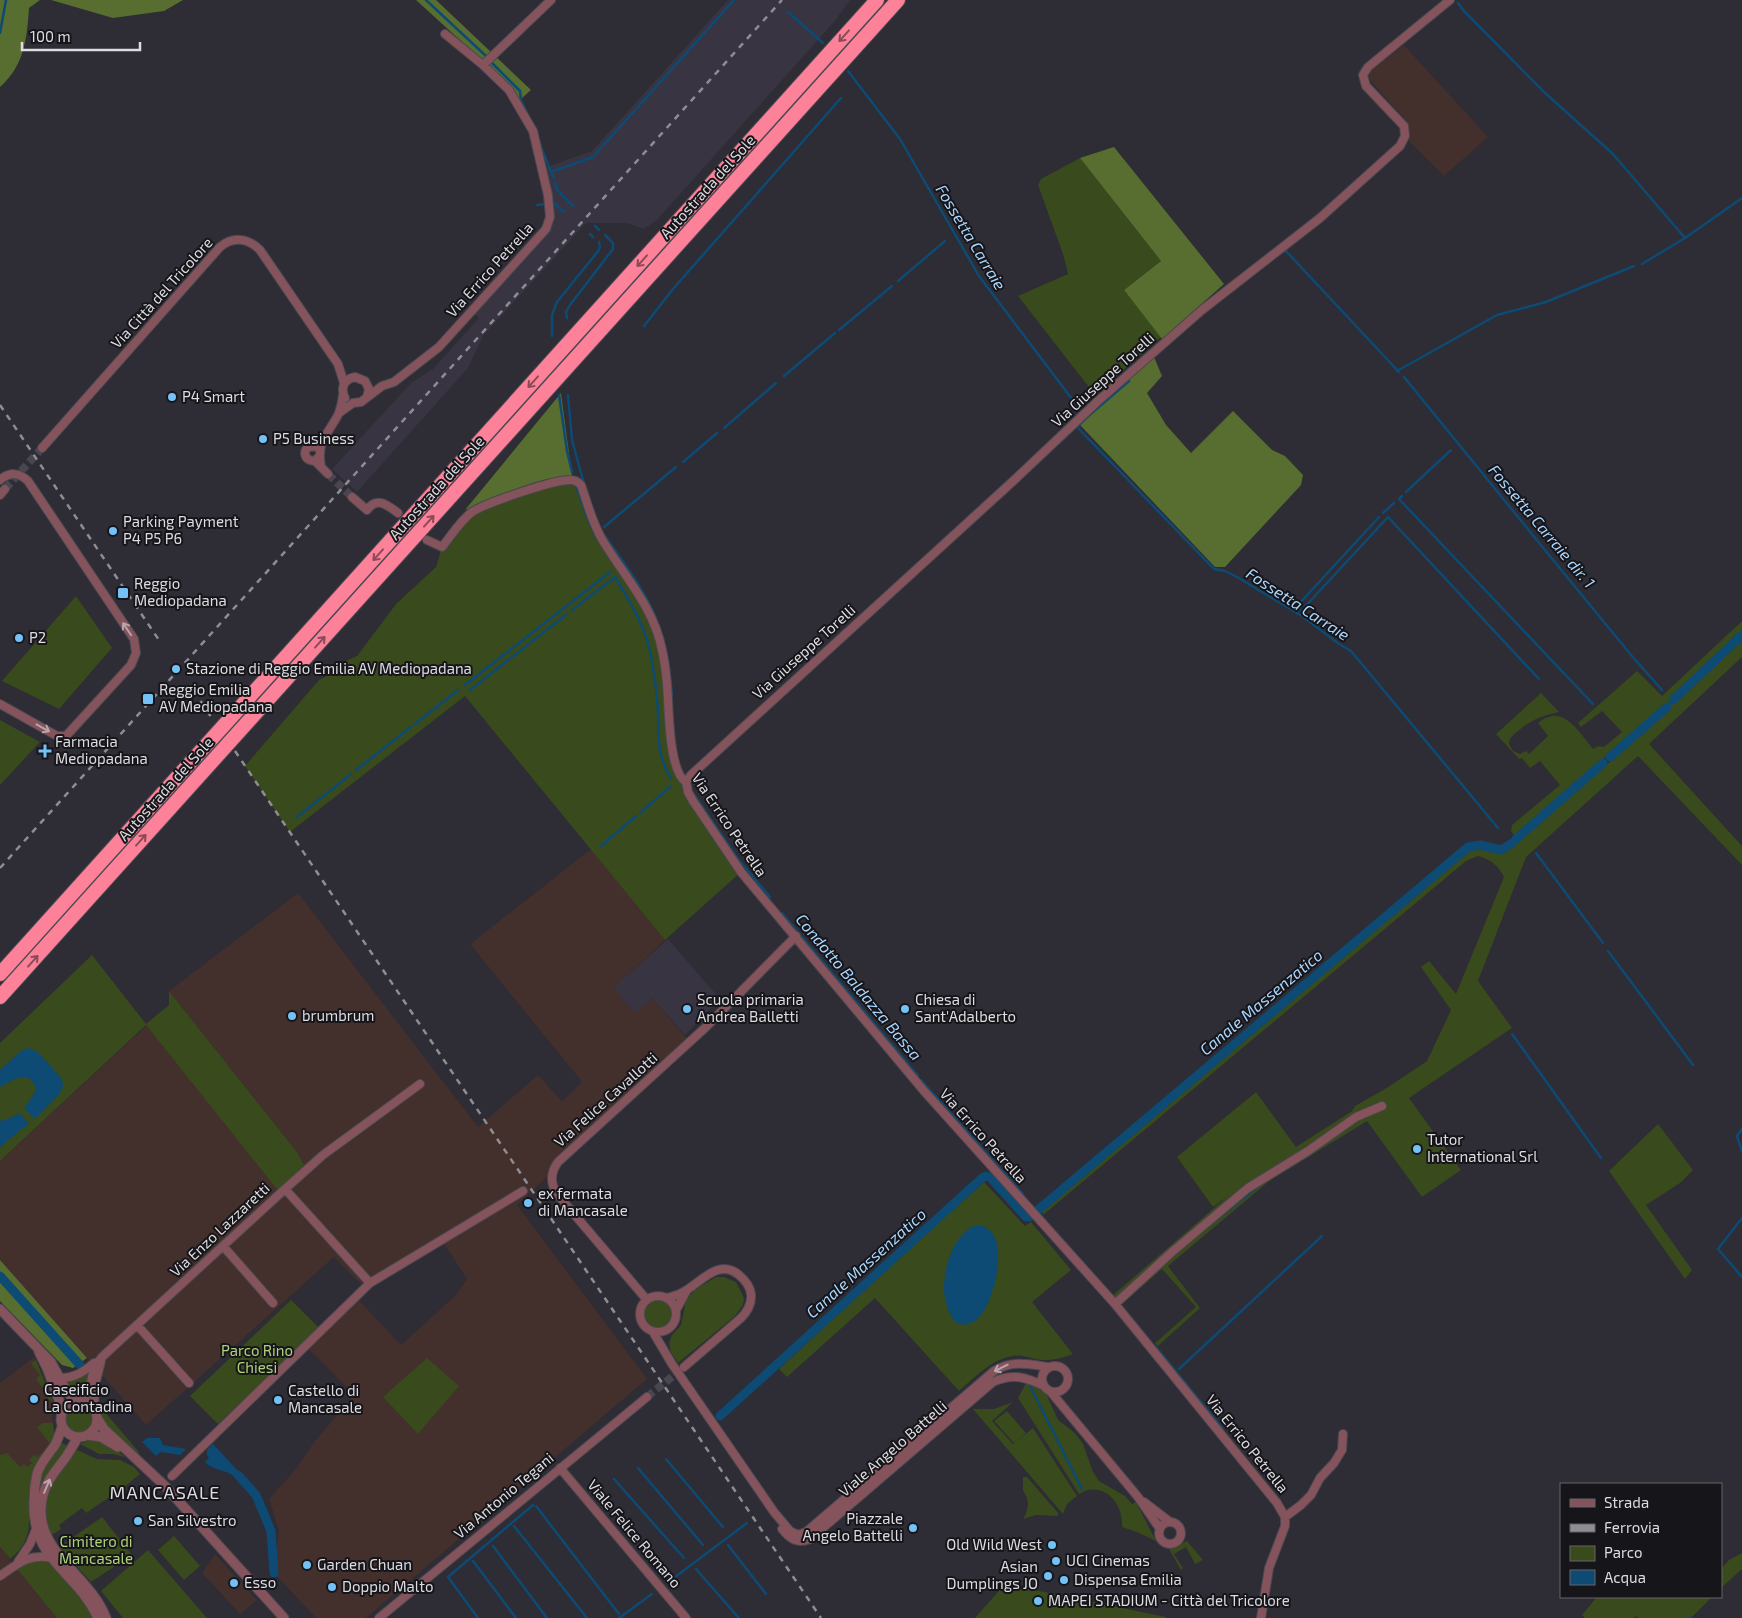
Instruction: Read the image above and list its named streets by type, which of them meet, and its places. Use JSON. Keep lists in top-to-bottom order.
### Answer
{
  "streets": {
    "highway": ["Autostrada del Sole"],
    "street": [
      "Via Errico Petrella",
      "Via Città del Tricolore",
      "Via Giuseppe Torelli",
      "Via Felice Cavallotti",
      "Via Enzo Lazzaretti",
      "Viale Angelo Battelli",
      "Via Antonio Tegani",
      "Viale Felice Romano"
    ]
  },
  "crossings": [
    ["Via Errico Petrella", "Via Giuseppe Torelli"],
    ["Via Errico Petrella", "Via Felice Cavallotti"],
    ["Via Felice Cavallotti", "Viale Angelo Battelli"],
    ["Via Antonio Tegani", "Viale Felice Romano"]
  ],
  "districts": ["MANCASALE"],
  "water": [
    "Fossetta Carraie",
    "Fossetta Carraie dir. 1",
    "Condotto Baldazza Bassa",
    "Canale Massenzatico"
  ],
  "parks": ["Parco Rino Chiesi", "Cimitero di Mancasale"],
  "places": {
    "other": [
      "P4 Smart",
      "P5 Business",
      "Parking Payment P4 P5 P6",
      "P2",
      "Stazione di Reggio Emilia AV Mediopadana",
      "Scuola primaria Andrea Balletti",
      "Chiesa di Sant'Adalberto",
      "brumbrum",
      "Tutor International Srl",
      "ex fermata di Mancasale",
      "Caseificio La Contadina",
      "Castello di Mancasale",
      "San Silvestro",
      "Piazzale Angelo Battelli",
      "Old Wild West",
      "UCI Cinemas",
      "Garden Chuan",
      "Asian Dumplings JO",
      "Dispensa Emilia",
      "Esso",
      "Doppio Malto",
      "MAPEI STADIUM - Città del Tricolore"
    ],
    "transit": ["Reggio Mediopadana", "Reggio Emilia AV Mediopadana"],
    "health": ["Farmacia Mediopadana"]
  },
  "legend": [
    "Strada",
    "Ferrovia",
    "Parco",
    "Acqua"
  ],
  "scale_bar": "100 m"
}
